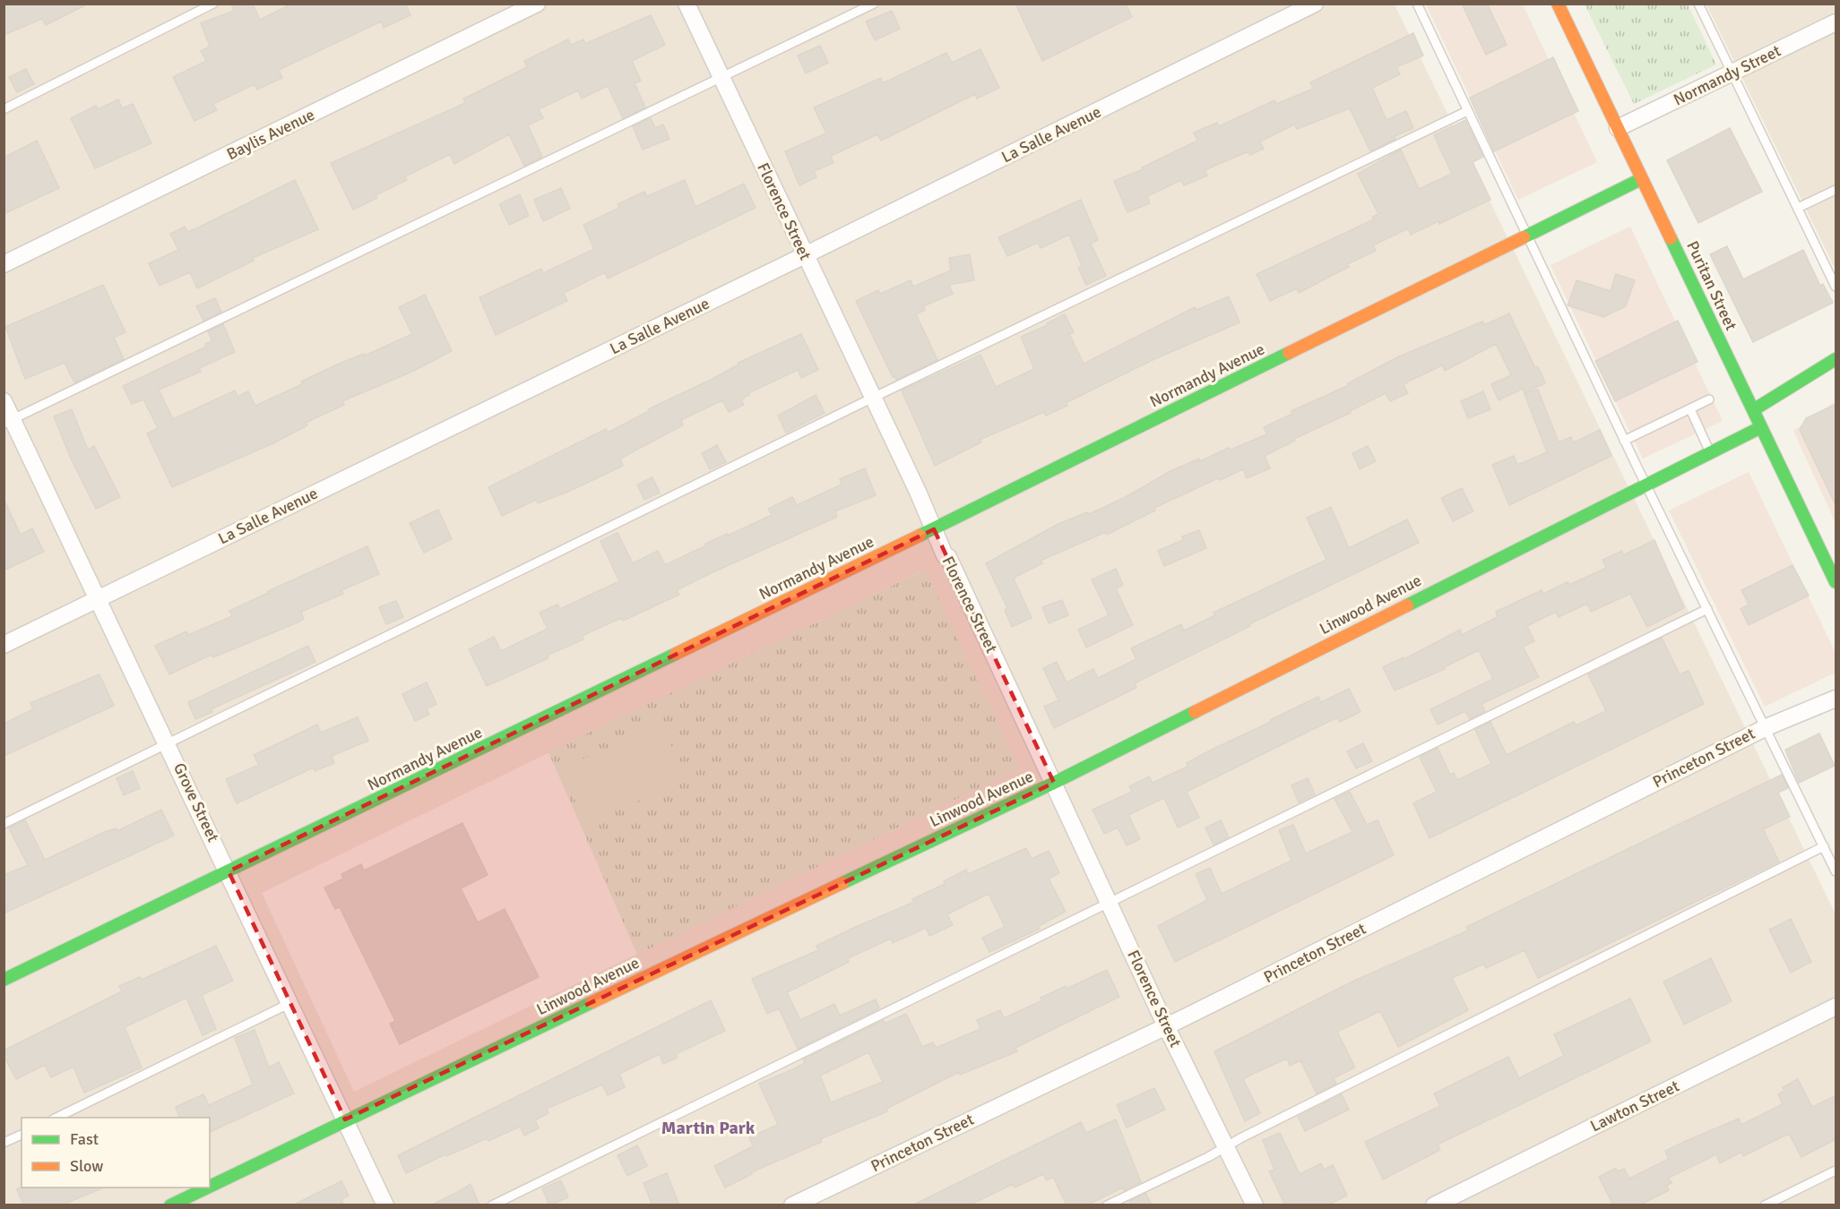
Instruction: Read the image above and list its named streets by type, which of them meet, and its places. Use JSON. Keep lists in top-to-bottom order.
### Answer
{
  "streets": {
    "street": [
      "Normandy Street",
      "Baylis Avenue",
      "La Salle Avenue",
      "Florence Street",
      "Puritan Street",
      "Normandy Avenue",
      "Linwood Avenue",
      "Princeton Street",
      "Grove Street",
      "Lawton Street"
    ]
  },
  "crossings": [
    ["Normandy Street", "Puritan Street"],
    ["La Salle Avenue", "Florence Street"],
    ["La Salle Avenue", "Grove Street"],
    ["Florence Street", "Normandy Avenue"],
    ["Florence Street", "Linwood Avenue"],
    ["Florence Street", "Princeton Street"],
    ["Puritan Street", "Normandy Avenue"],
    ["Puritan Street", "Linwood Avenue"],
    ["Normandy Avenue", "Grove Street"],
    ["Linwood Avenue", "Grove Street"]
  ],
  "districts": ["Martin Park"],
  "legend": ["Fast", "Slow"]
}
